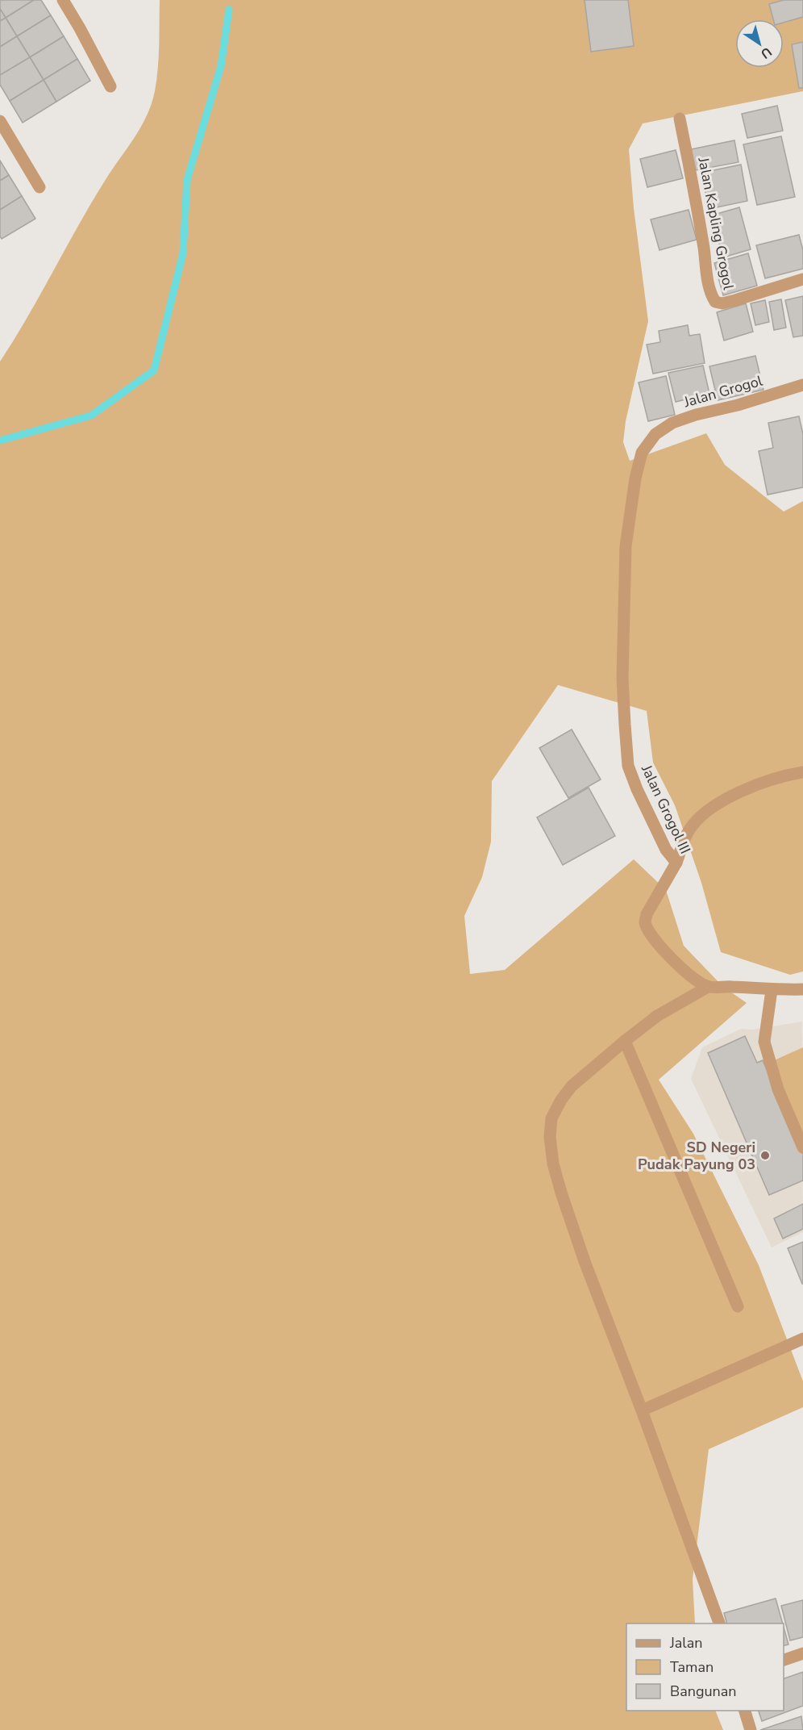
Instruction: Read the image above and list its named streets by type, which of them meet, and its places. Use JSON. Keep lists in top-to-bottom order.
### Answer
{
  "streets": {
    "street": ["Jalan Kapling Grogol", "Jalan Grogol", "Jalan Grogol III"]
  },
  "crossings": [
    ["Jalan Grogol", "Jalan Grogol III"]
  ],
  "places": ["SD Negeri Pudak Payung 03"],
  "legend": ["Jalan", "Taman", "Bangunan"],
  "north": "bottom right"
}
